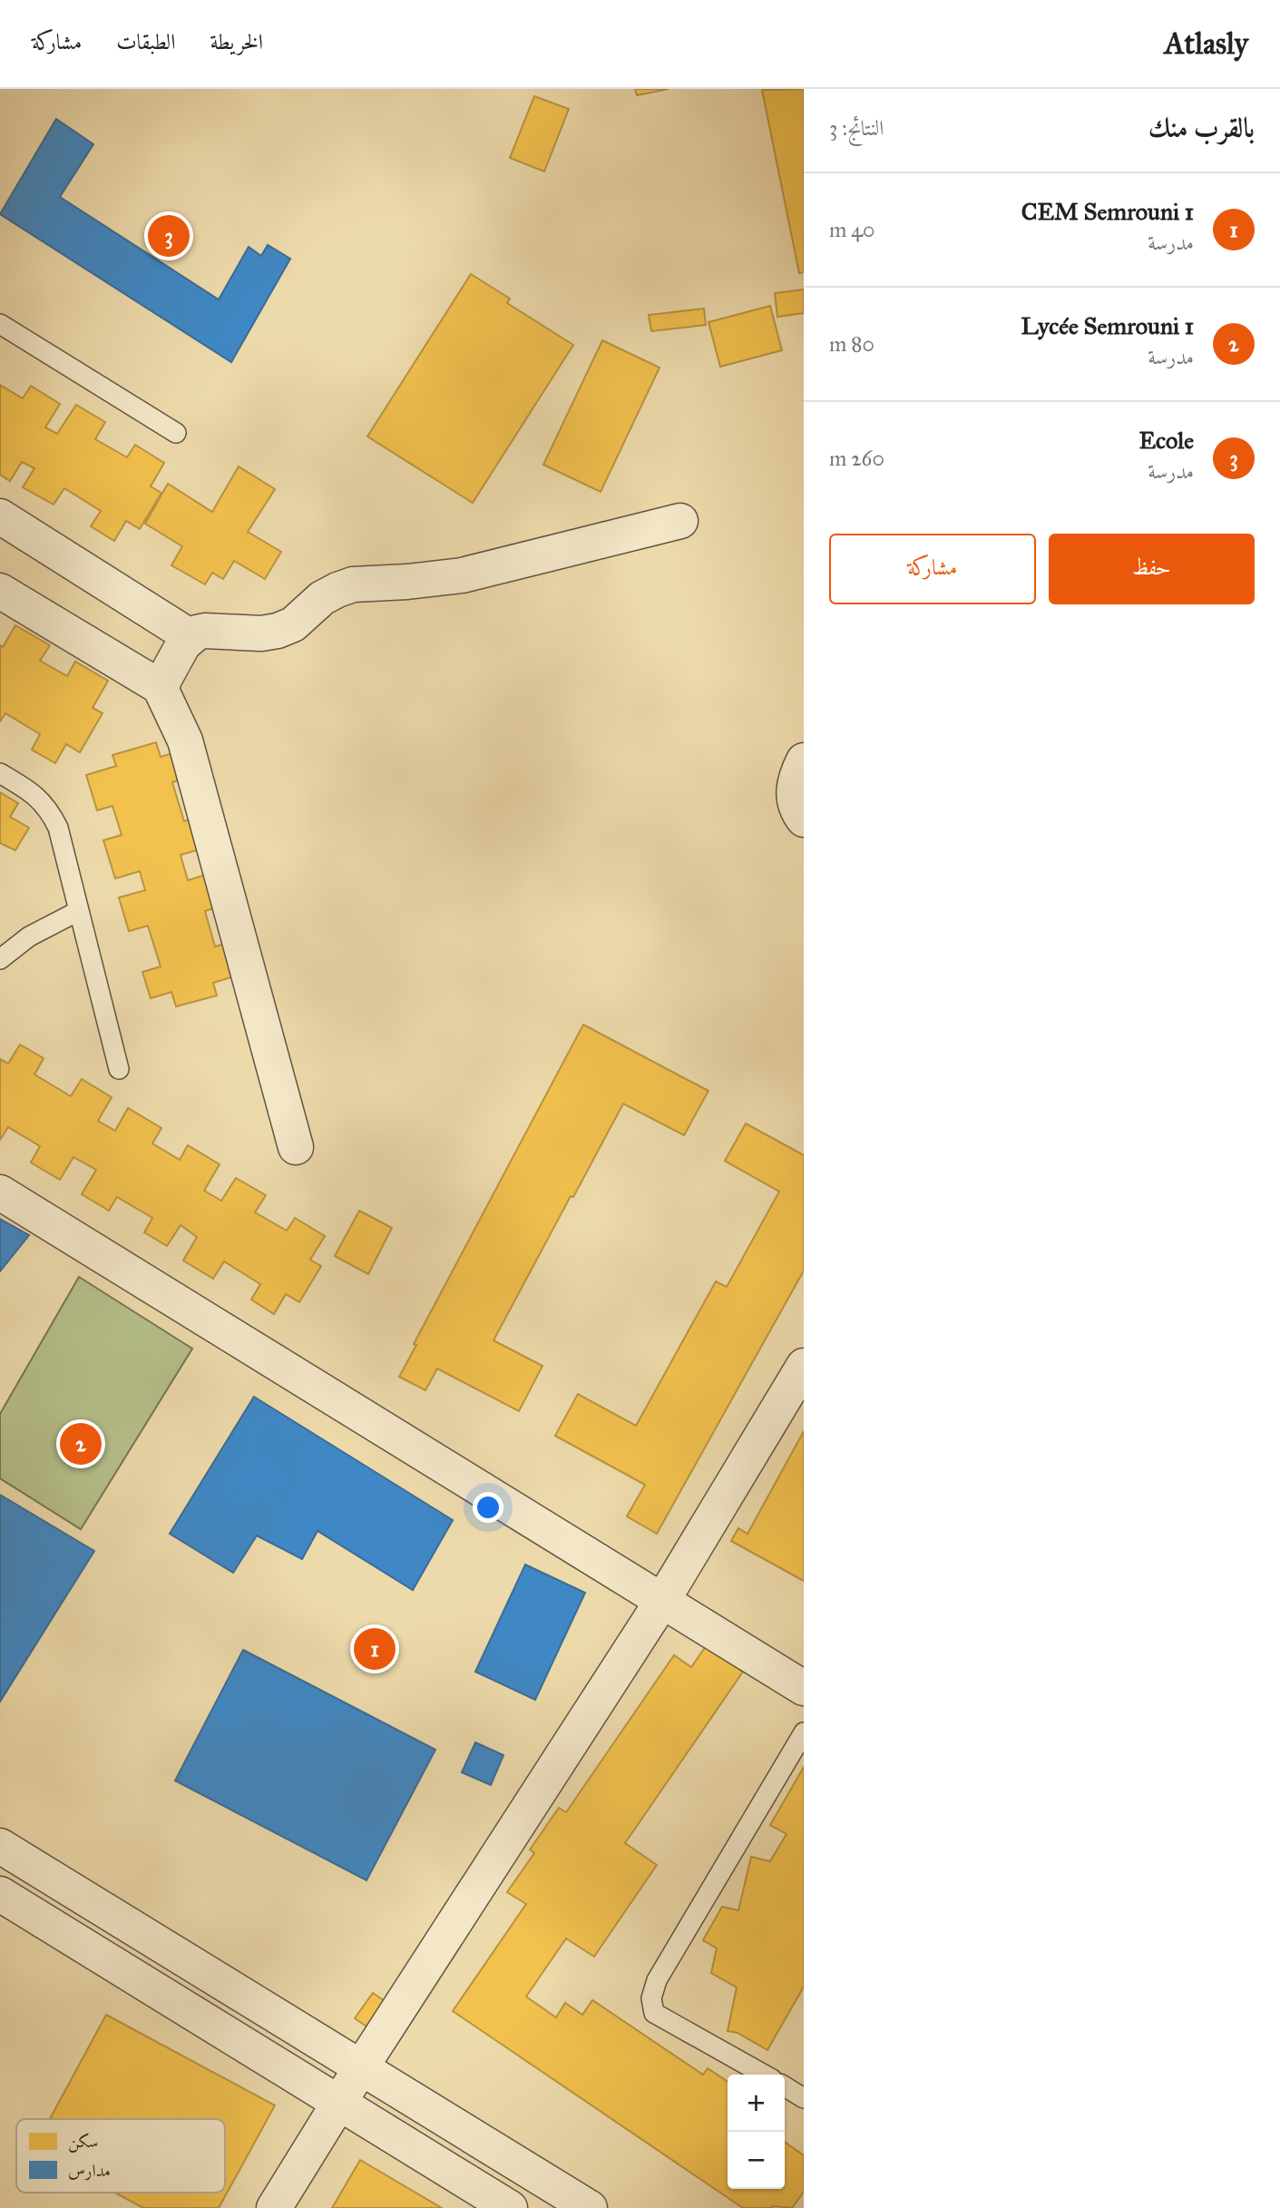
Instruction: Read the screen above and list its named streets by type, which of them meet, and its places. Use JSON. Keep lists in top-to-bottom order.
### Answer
{
  "legend": ["سكن", "مدارس"],
  "page": {
    "header": "Atlasly",
    "nav": ["الخريطة", "الطبقات", "مشاركة"],
    "heading": ["بالقرب منك", "النتائج: 3"],
    "list": [
      {
        "mark": "1",
        "name": "CEM Semrouni 1",
        "note": "مدرسة",
        "value": "40 m"
      },
      {
        "mark": "2",
        "name": "Lycée Semrouni 1",
        "note": "مدرسة",
        "value": "80 m"
      },
      {
        "mark": "3",
        "name": "Ecole",
        "note": "مدرسة",
        "value": "260 m"
      }
    ],
    "pins": ["3", "2", "1"],
    "buttons": ["حفظ", "مشاركة"],
    "map_buttons": ["+", "−"]
  }
}
